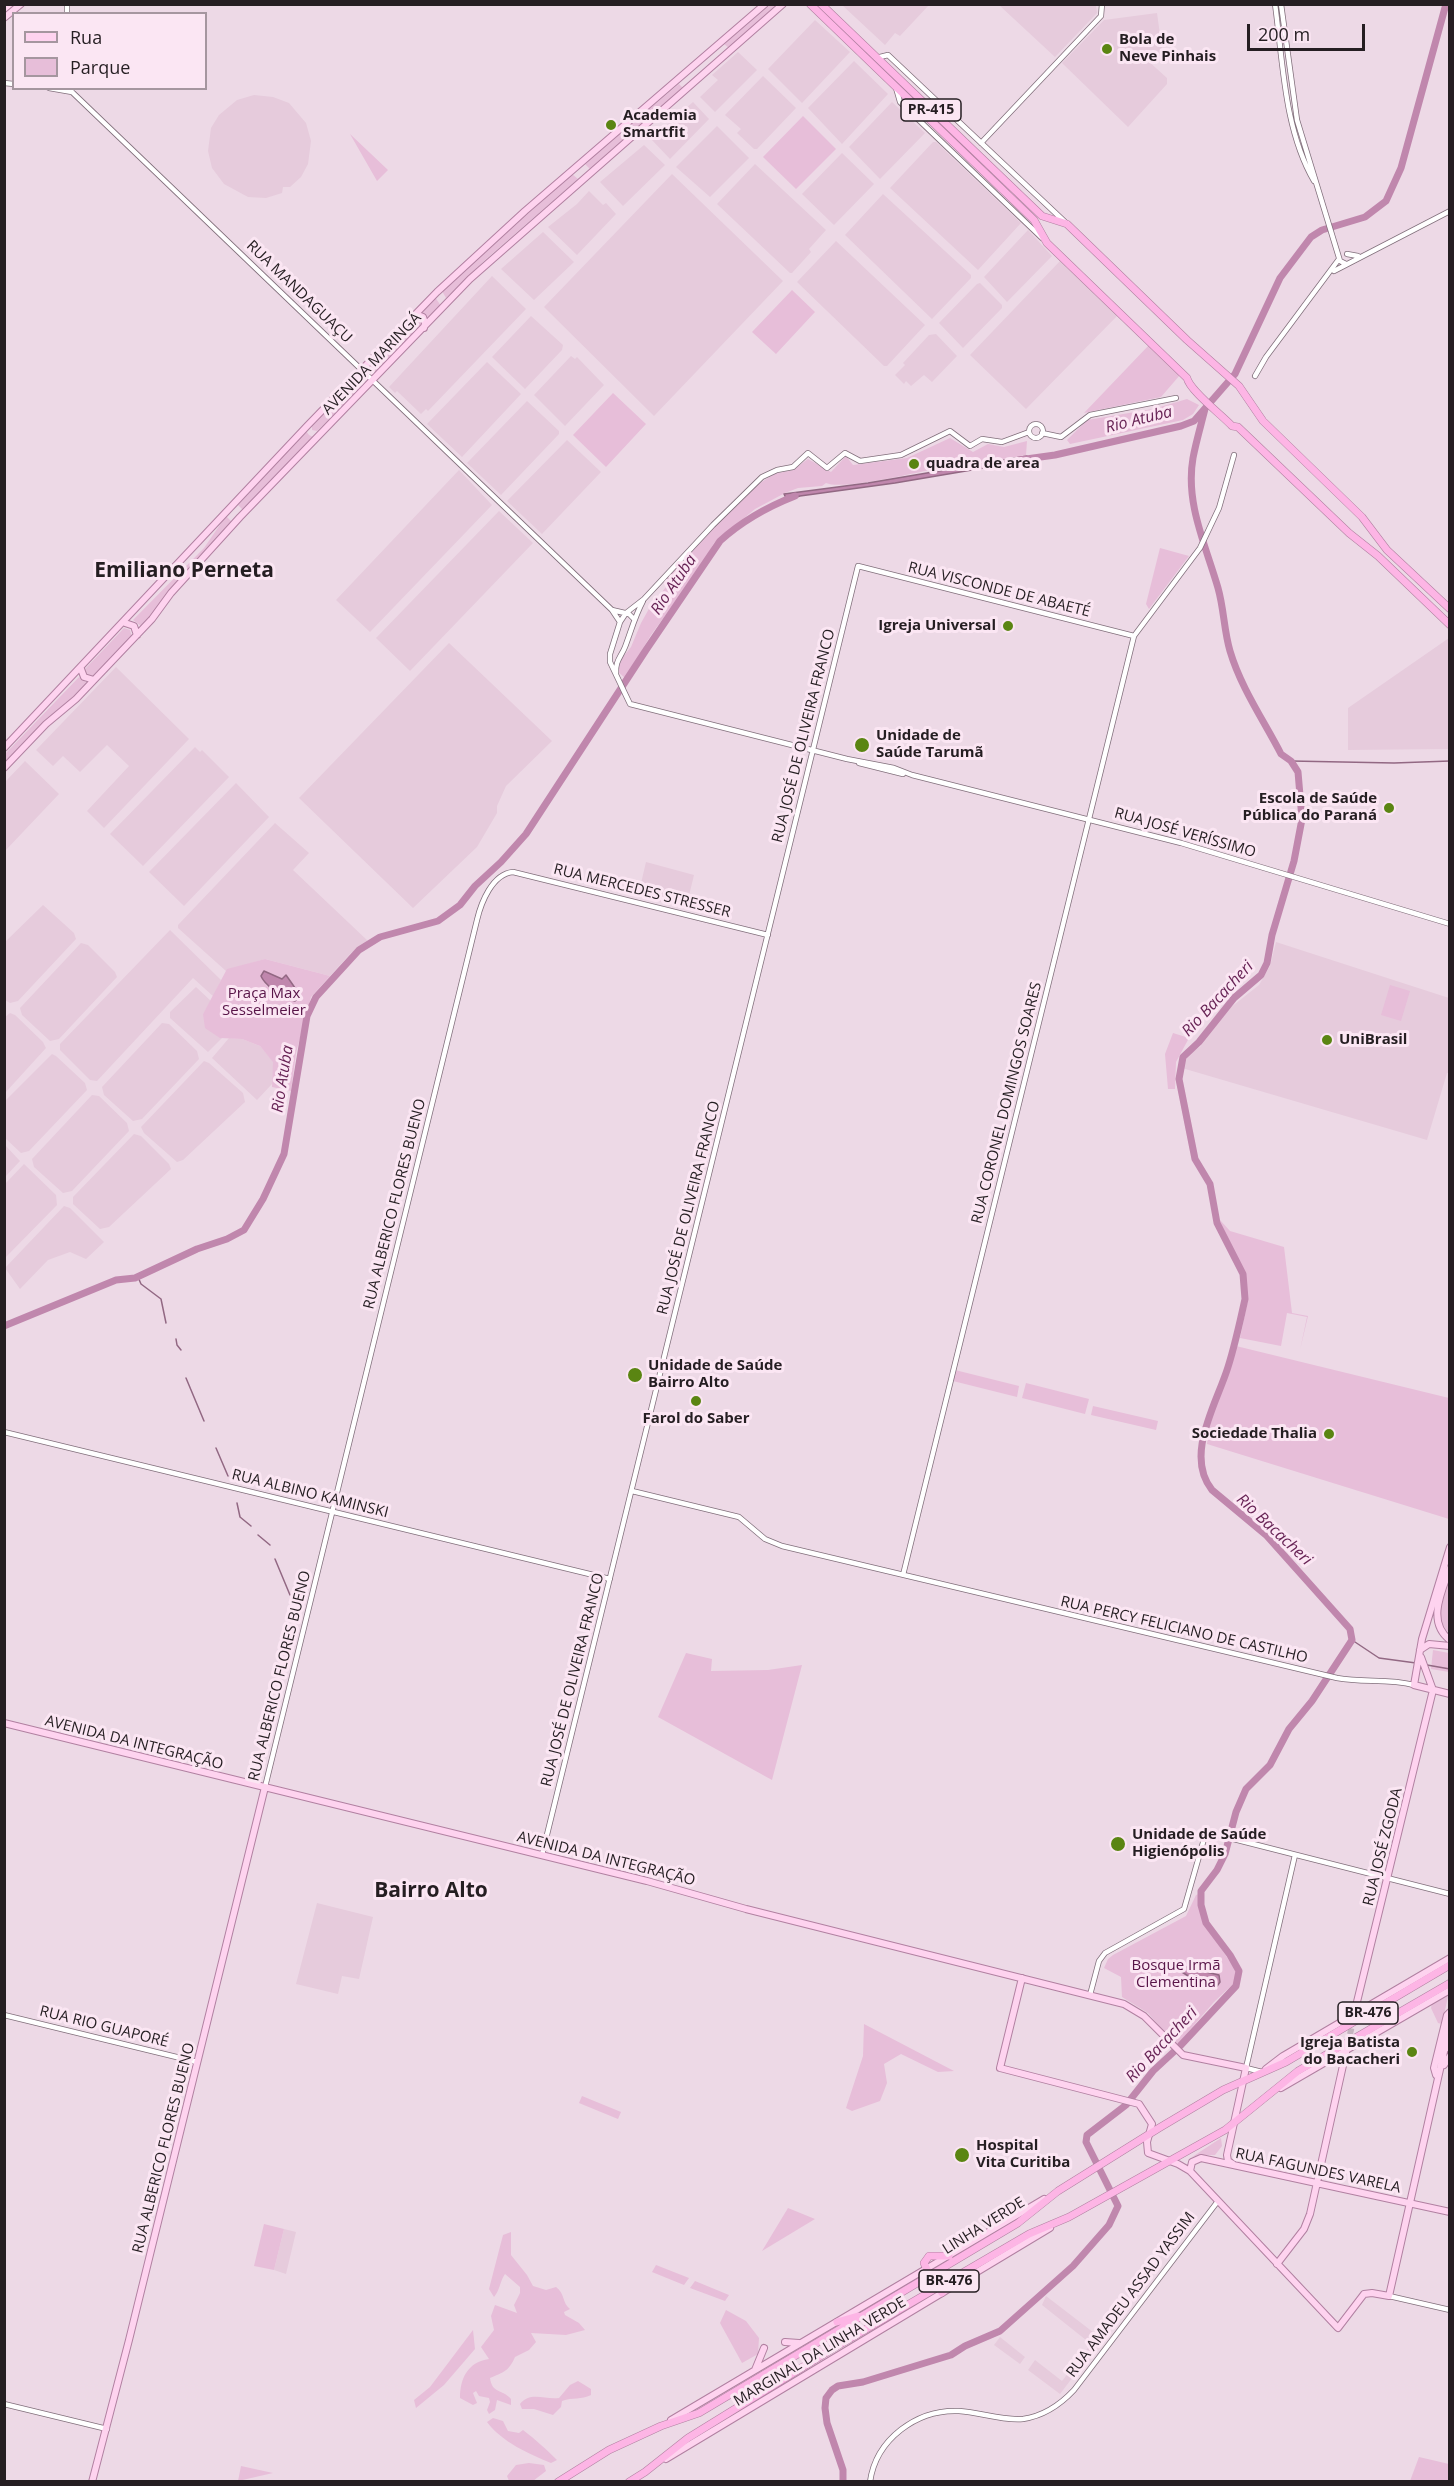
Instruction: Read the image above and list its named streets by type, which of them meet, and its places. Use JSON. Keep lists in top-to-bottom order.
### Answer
{
  "streets": {
    "highway": ["PR-415", "BR-476", "LINHA VERDE"],
    "main road": [
      "AVENIDA MARINGÁ",
      "RUA ALBERICO FLORES BUENO",
      "AVENIDA DA INTEGRAÇÃO",
      "RUA JOSÉ ZGODA",
      "RUA FAGUNDES VARELA",
      "MARGINAL DA LINHA VERDE"
    ],
    "street": [
      "RUA MANDAGUAÇU",
      "RUA VISCONDE DE ABAETÉ",
      "RUA JOSÉ DE OLIVEIRA FRANCO",
      "RUA JOSÉ VERÍSSIMO",
      "RUA MERCEDES STRESSER",
      "RUA CORONEL DOMINGOS SOARES",
      "RUA ALBINO KAMINSKI",
      "RUA PERCY FELICIANO DE CASTILHO",
      "RUA RIO GUAPORÉ",
      "RUA AMADEU ASSAD YASSIM"
    ]
  },
  "crossings": [
    ["RUA MANDAGUAÇU", "AVENIDA MARINGÁ"],
    ["RUA VISCONDE DE ABAETÉ", "RUA JOSÉ DE OLIVEIRA FRANCO"],
    ["RUA VISCONDE DE ABAETÉ", "RUA CORONEL DOMINGOS SOARES"],
    ["RUA JOSÉ DE OLIVEIRA FRANCO", "RUA JOSÉ VERÍSSIMO"],
    ["RUA JOSÉ DE OLIVEIRA FRANCO", "RUA MERCEDES STRESSER"],
    ["RUA JOSÉ DE OLIVEIRA FRANCO", "RUA ALBINO KAMINSKI"],
    ["RUA JOSÉ DE OLIVEIRA FRANCO", "RUA PERCY FELICIANO DE CASTILHO"],
    ["RUA JOSÉ DE OLIVEIRA FRANCO", "AVENIDA DA INTEGRAÇÃO"],
    ["RUA JOSÉ VERÍSSIMO", "RUA CORONEL DOMINGOS SOARES"],
    ["RUA MERCEDES STRESSER", "RUA ALBERICO FLORES BUENO"],
    ["RUA CORONEL DOMINGOS SOARES", "RUA PERCY FELICIANO DE CASTILHO"],
    ["RUA ALBERICO FLORES BUENO", "RUA ALBINO KAMINSKI"],
    ["RUA ALBERICO FLORES BUENO", "AVENIDA DA INTEGRAÇÃO"],
    ["RUA ALBERICO FLORES BUENO", "RUA RIO GUAPORÉ"],
    ["LINHA VERDE", "MARGINAL DA LINHA VERDE"]
  ],
  "districts": ["Emiliano Perneta", "Bairro Alto"],
  "water": ["Rio Atuba", "Rio Bacacheri"],
  "parks": ["Praça Max Sesselmeier", "Bosque Irmã Clementina"],
  "places": [
    "Bola de Neve Pinhais",
    "Academia Smartfit",
    "quadra de area",
    "Igreja Universal",
    "Unidade de Saúde Tarumã",
    "Escola de Saúde Pública do Paraná",
    "UniBrasil",
    "Unidade de Saúde Bairro Alto",
    "Farol do Saber",
    "Sociedade Thalia",
    "Unidade de Saúde Higienópolis",
    "Igreja Batista do Bacacheri",
    "Hospital Vita Curitiba"
  ],
  "legend": ["Rua", "Parque"],
  "scale_bar": "200 m"
}
